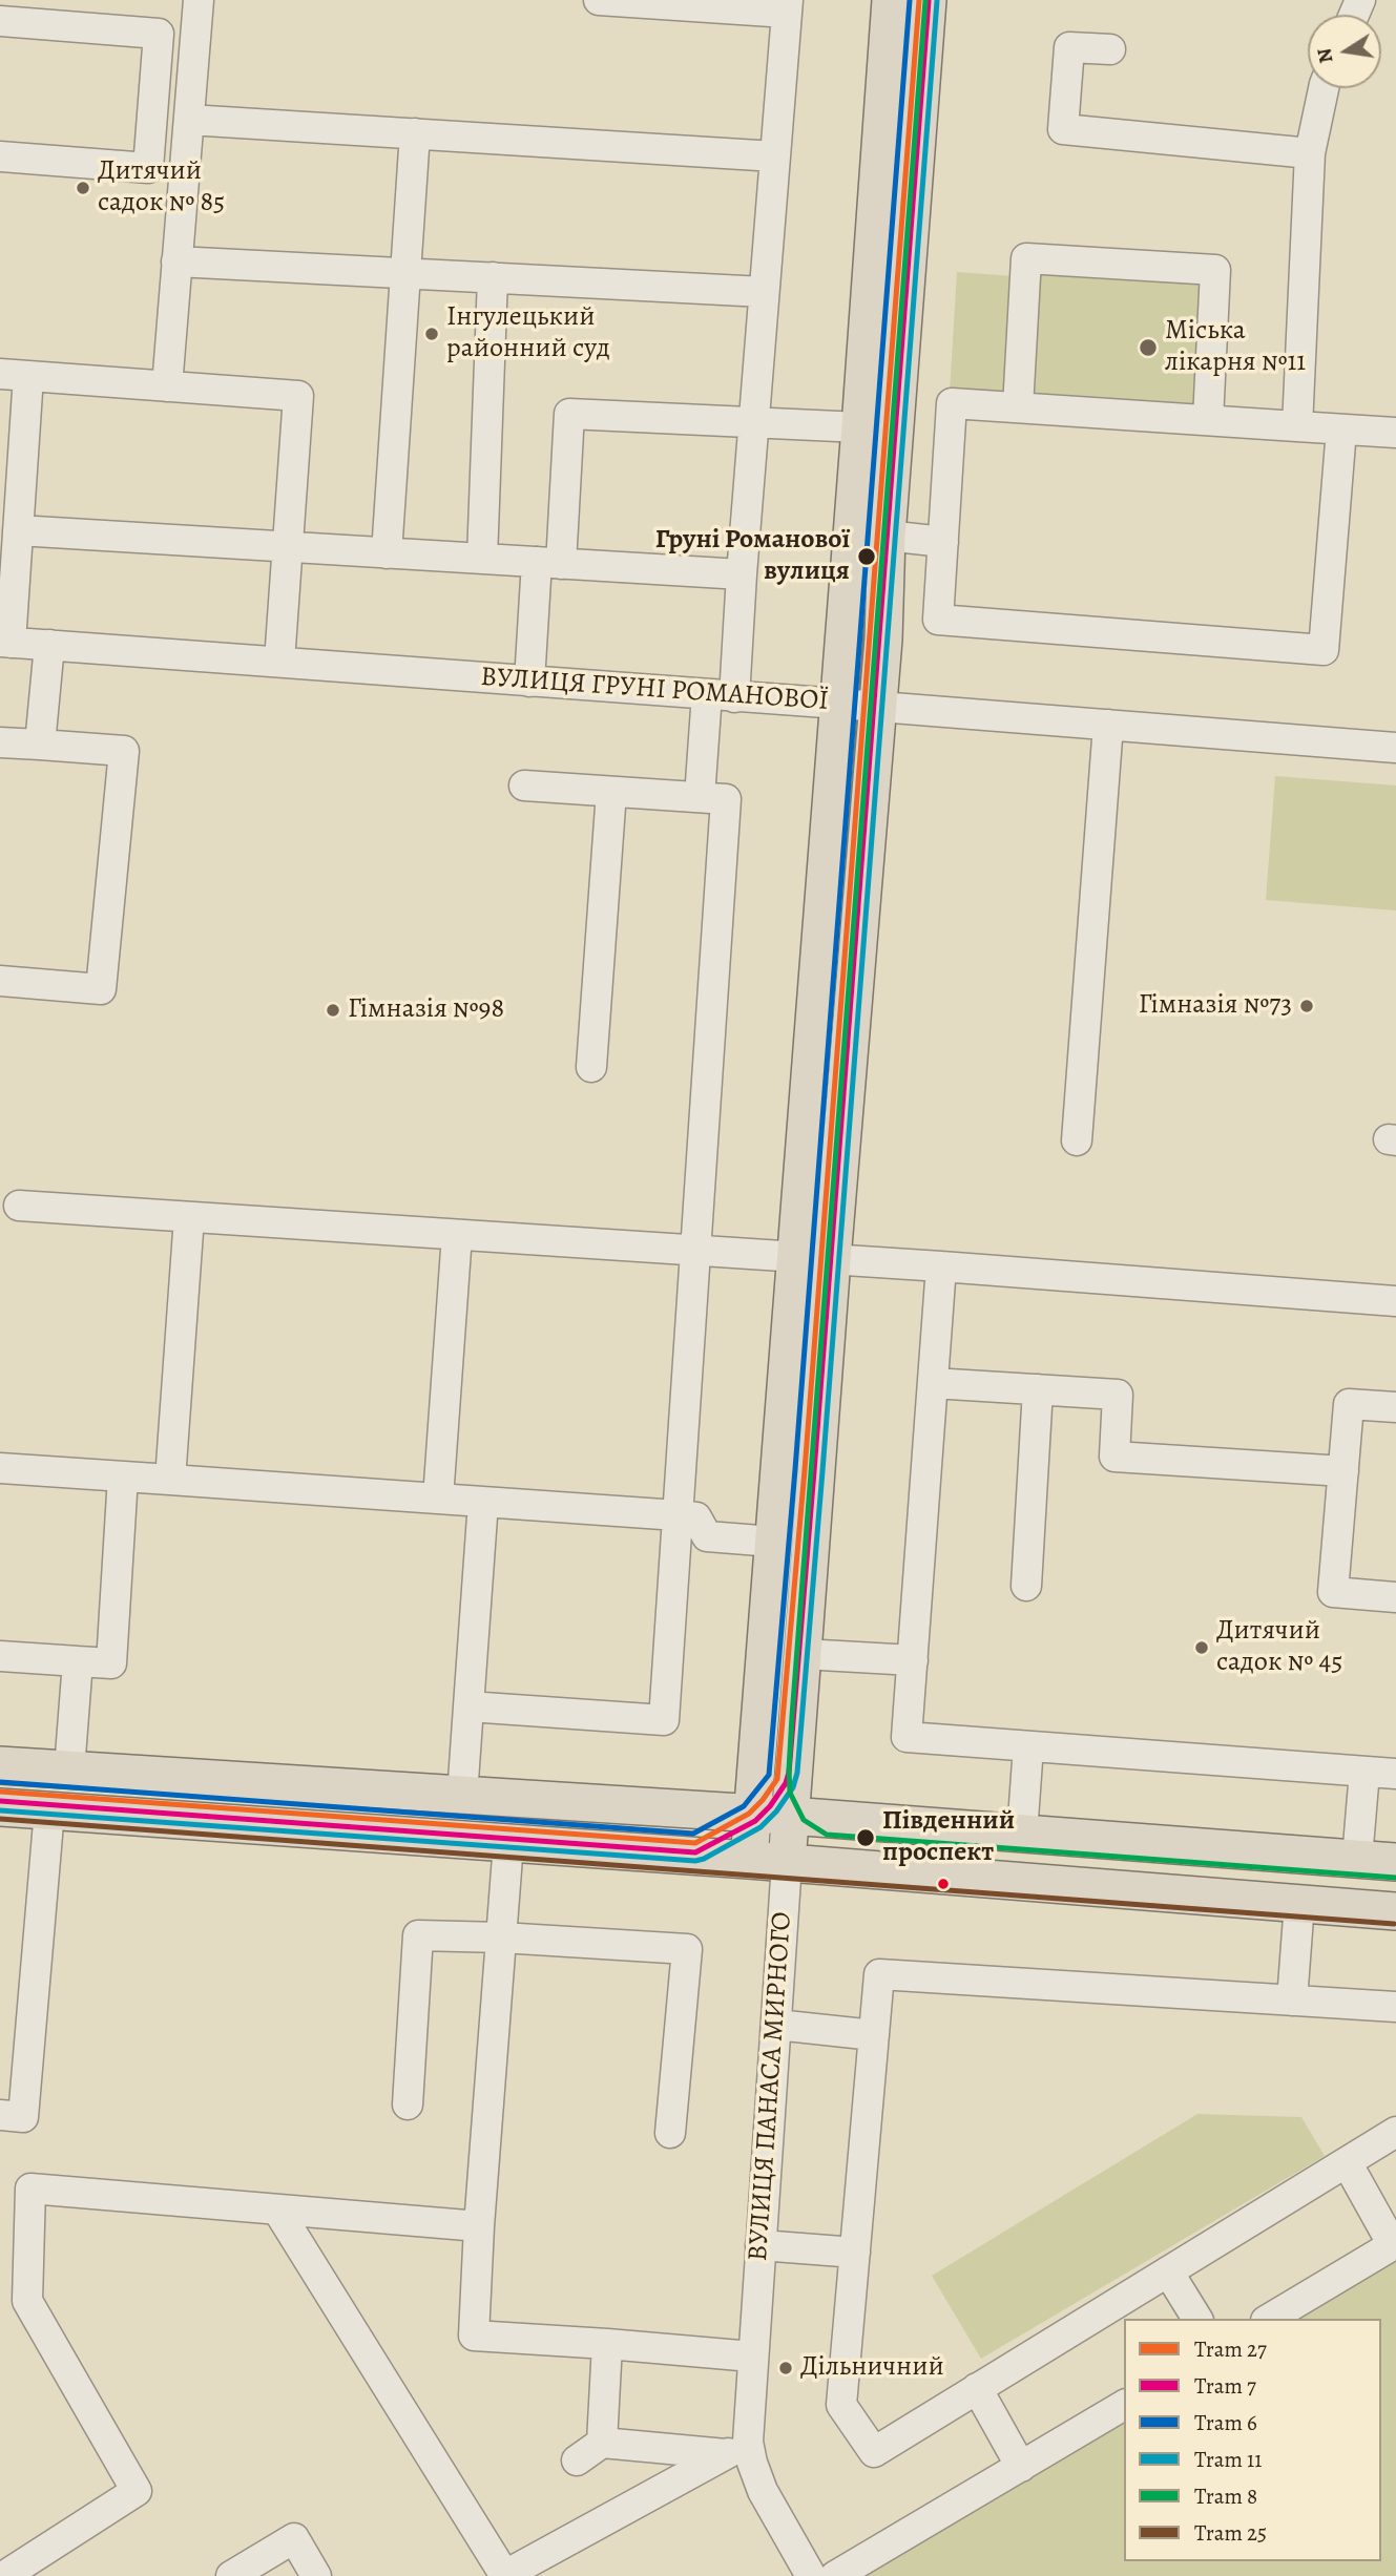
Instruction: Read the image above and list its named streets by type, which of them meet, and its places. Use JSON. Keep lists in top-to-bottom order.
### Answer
{
  "streets": {
    "main road": ["ВУЛИЦЯ ПАНАСА МИРНОГО"],
    "street": ["ВУЛИЦЯ ГРУНІ РОМАНОВОЇ"]
  },
  "crossings": [
    ["ВУЛИЦЯ ГРУНІ РОМАНОВОЇ", "ВУЛИЦЯ ПАНАСА МИРНОГО"]
  ],
  "places": [
    "Дитячий садок № 85",
    "Інгулецький районний суд",
    "Міська лікарня №11",
    "Груні Романової вулиця",
    "Гімназія №73",
    "Гімназія №98",
    "Дитячий садок № 45",
    "Південний проспект",
    "Дільничний"
  ],
  "lines": [
    "tram line 27",
    "tram line 6",
    "tram line 7",
    "tram line 11",
    "tram line 8",
    "tram line 25"
  ],
  "legend": [
    "Tram 27",
    "Tram 7",
    "Tram 6",
    "Tram 11",
    "Tram 8",
    "Tram 25"
  ],
  "north": "left"
}
